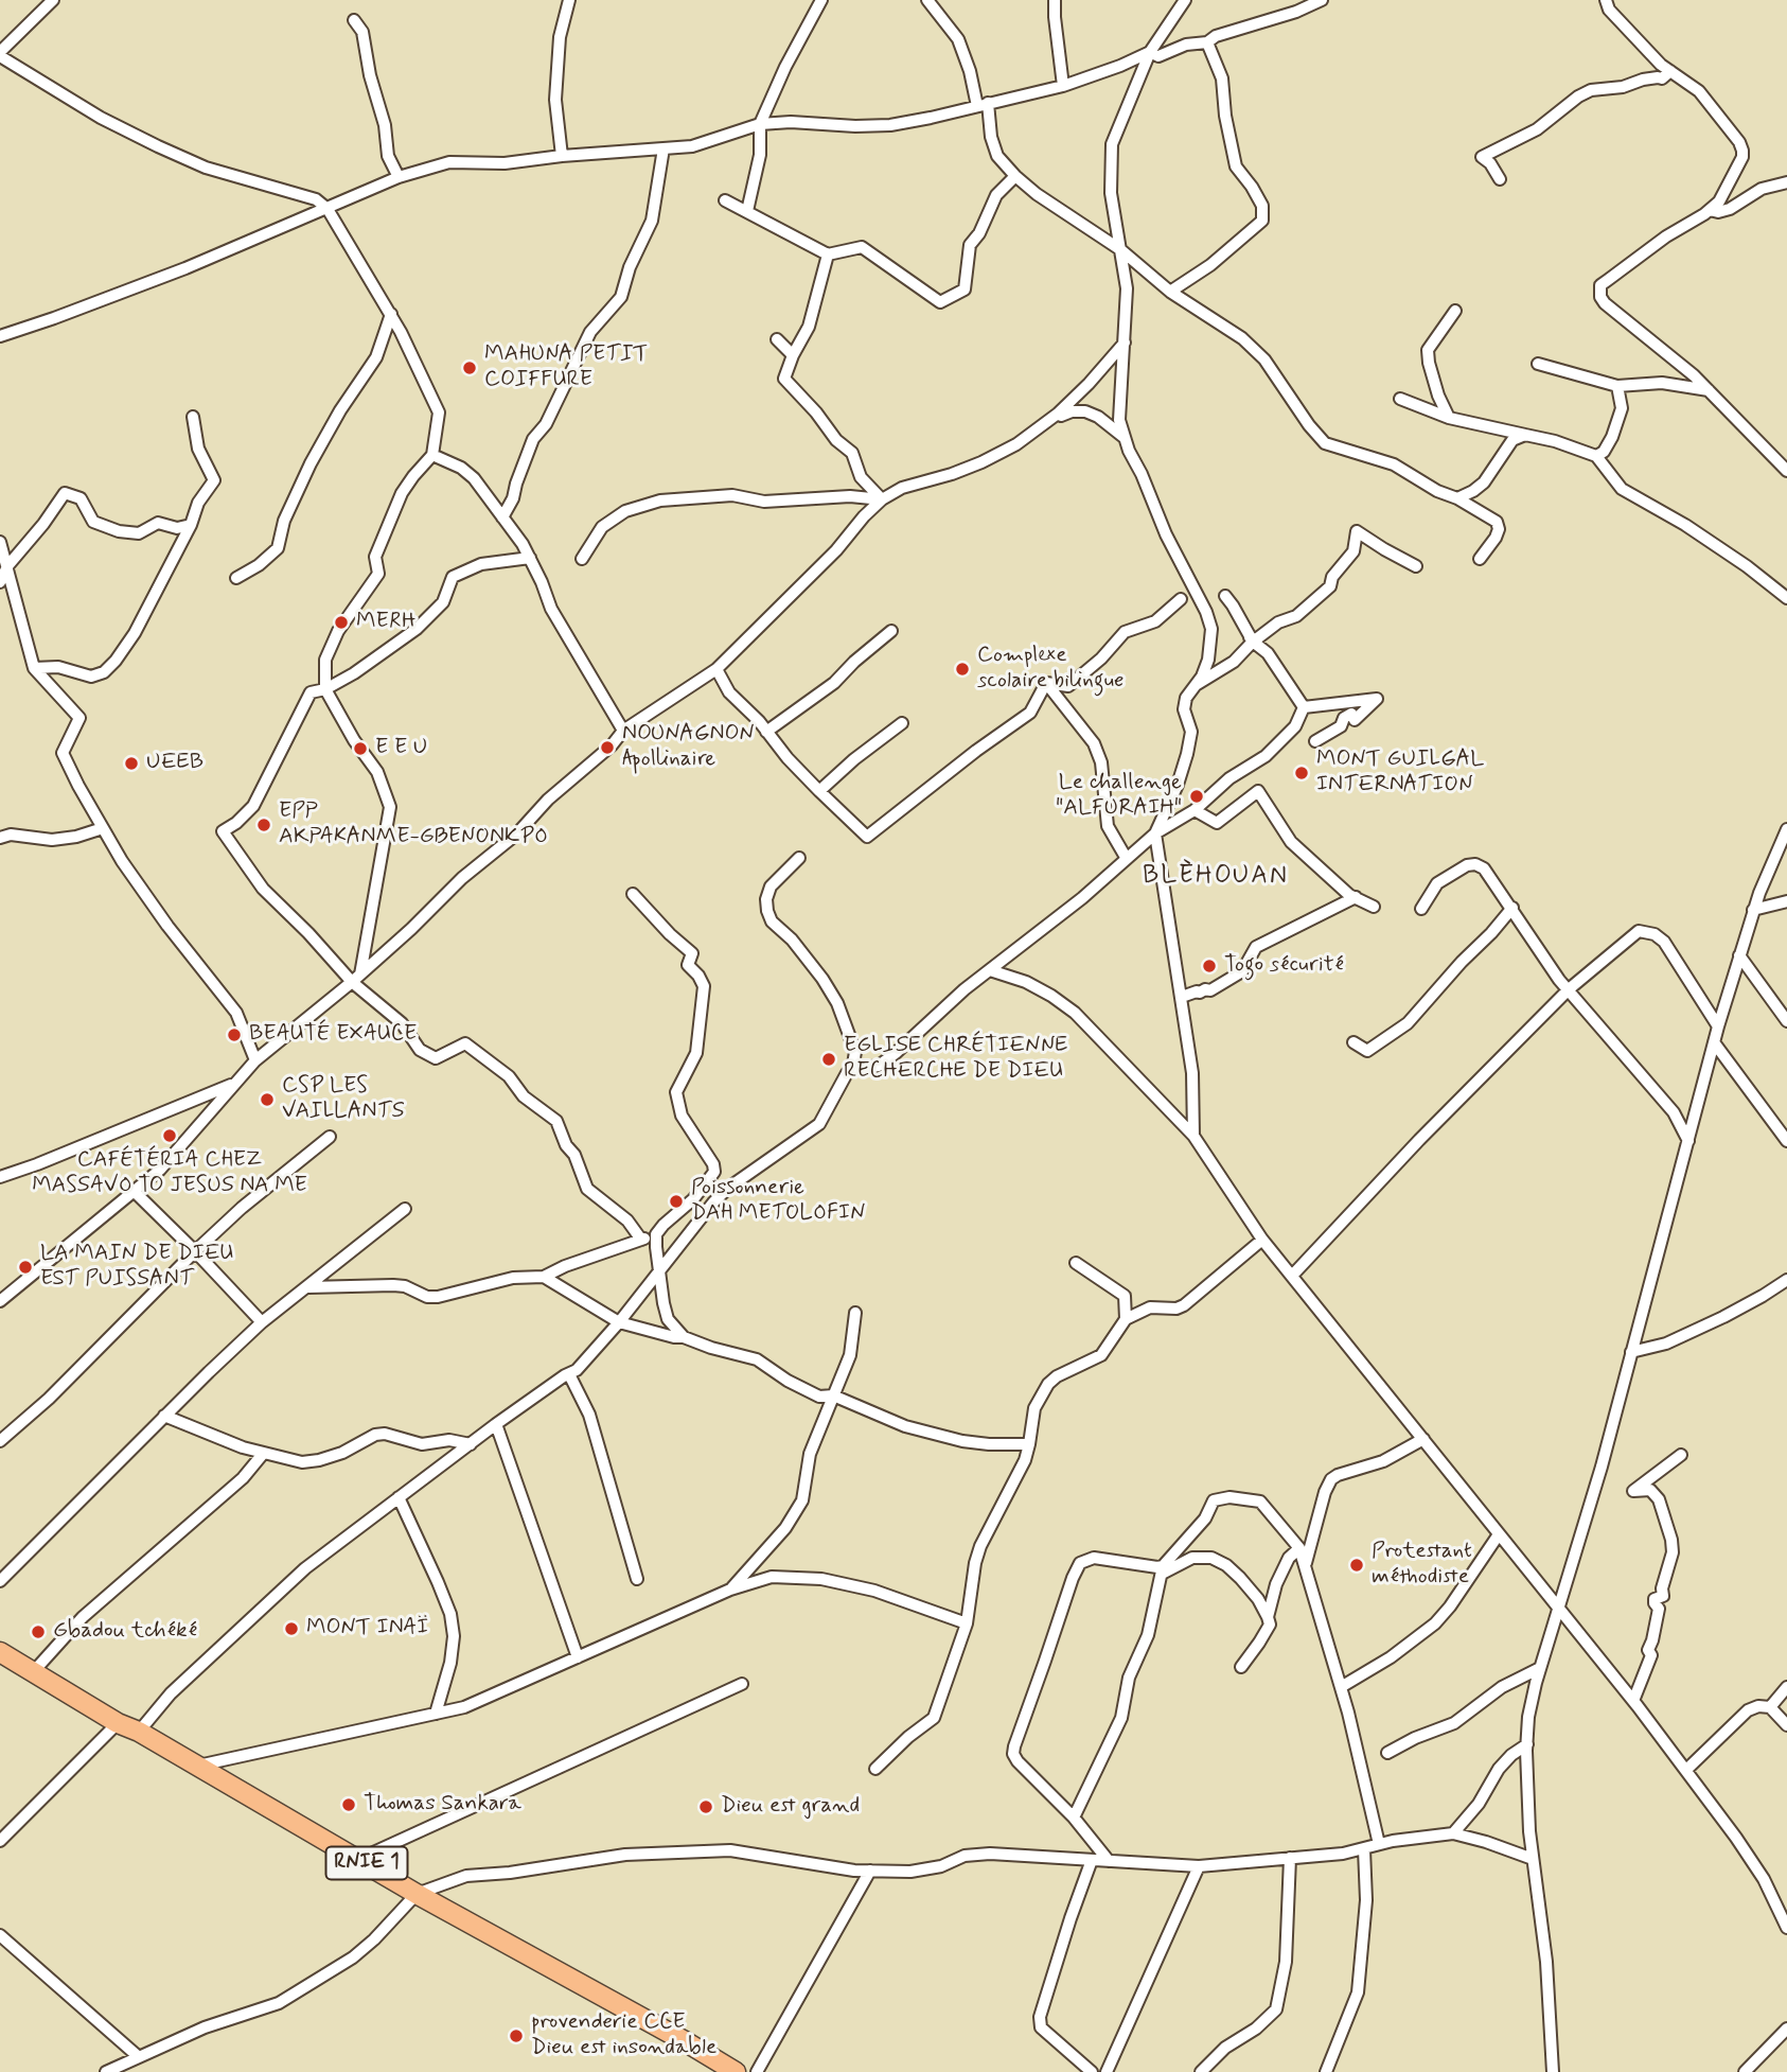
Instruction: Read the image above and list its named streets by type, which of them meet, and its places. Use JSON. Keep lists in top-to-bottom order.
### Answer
{
  "streets": {
    "highway": ["RNIE 1"]
  },
  "districts": ["BLÈHOUAN"],
  "places": [
    "MAHUNA PETIT COIFFURE",
    "MERH",
    "Complexe scolaire bilingue",
    "NOUNAGNON Apollinaire",
    "E E U",
    "UEEB",
    "MONT GUILGAL INTERNATION",
    "Le challenge \"ALFURAIH\"",
    "EPP AKPAKANME-GBENONKPO",
    "Togo sécurité",
    "BEAUTÉ EXAUCE",
    "EGLISE CHRÉTIENNE RECHERCHE DE DIEU",
    "CSP LES VAILLANTS",
    "CAFÉTÉRIA CHEZ MASSAVO TO JESUS NA ME",
    "Poissonnerie DAH METOLOFIN",
    "LA MAIN DE DIEU EST PUISSANT",
    "Protestant méthodiste",
    "MONT INAÏ",
    "Gbadou tchéké",
    "Thomas Sankara",
    "Dieu est grand",
    "provenderie CCE Dieu est insondable"
  ]
}
